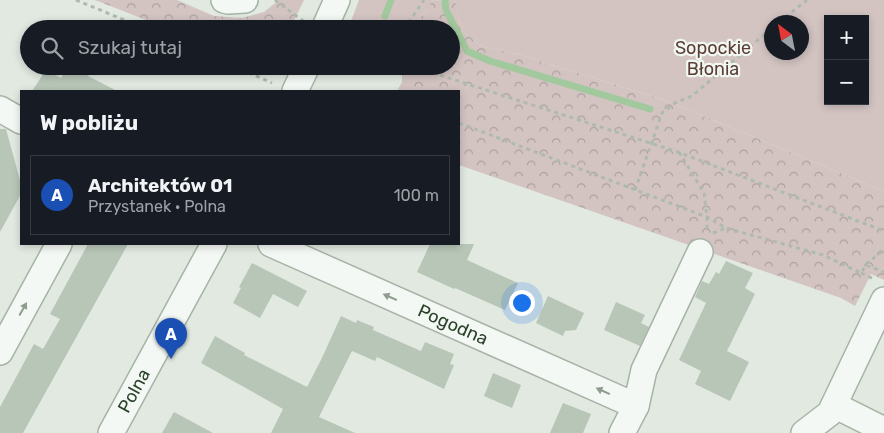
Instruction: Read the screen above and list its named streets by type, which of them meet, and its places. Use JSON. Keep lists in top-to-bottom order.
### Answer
{
  "streets": {
    "street": ["Pogodna", "Polna"]
  },
  "one_way": ["Pogodna"],
  "parks": ["Sopockie Błonia"],
  "north": "top left",
  "page": {
    "map_buttons": ["+", "−"],
    "search": "Szukaj tutaj",
    "heading": "W pobliżu",
    "list": [
      {
        "mark": "A",
        "name": "Architektów 01",
        "note": "Przystanek · Polna",
        "value": "100 m"
      }
    ],
    "pins": "A"
  }
}
